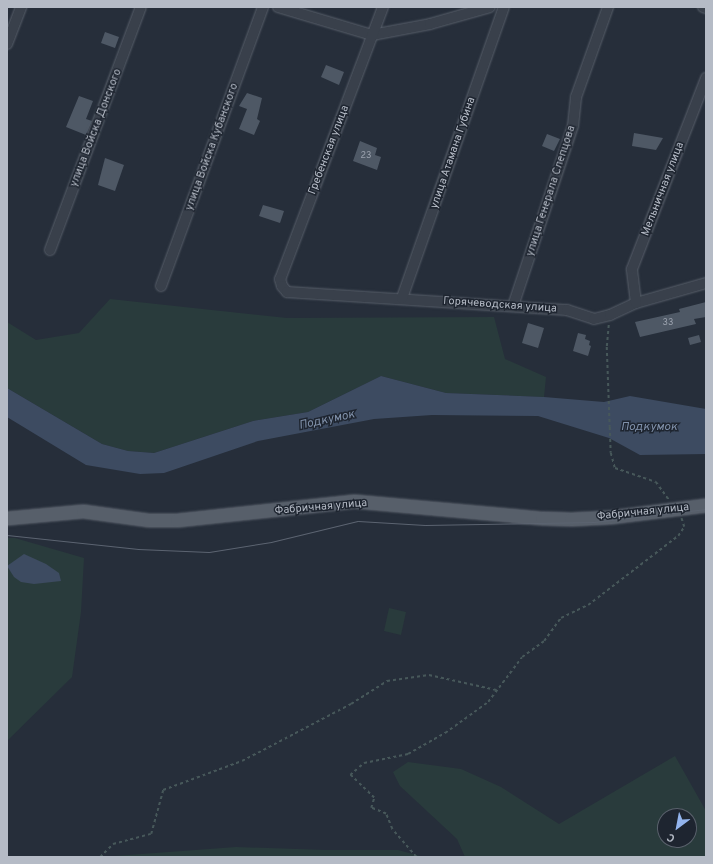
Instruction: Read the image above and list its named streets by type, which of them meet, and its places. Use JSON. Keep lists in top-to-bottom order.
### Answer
{
  "streets": {
    "main road": ["Фабричная улица"],
    "street": [
      "улица Войска Донского",
      "улица Войска Кубанского",
      "Гребенская улица",
      "улица Атамана Губина",
      "Мельничная улица",
      "улица Генерала Слепцова",
      "Горячеводская улица"
    ]
  },
  "crossings": [
    ["Гребенская улица", "Горячеводская улица"],
    ["улица Атамана Губина", "Горячеводская улица"],
    ["Мельничная улица", "Горячеводская улица"],
    ["улица Генерала Слепцова", "Горячеводская улица"]
  ],
  "water": ["Подкумок"],
  "house_numbers": ["23", "33"],
  "north": "bottom left"
}
